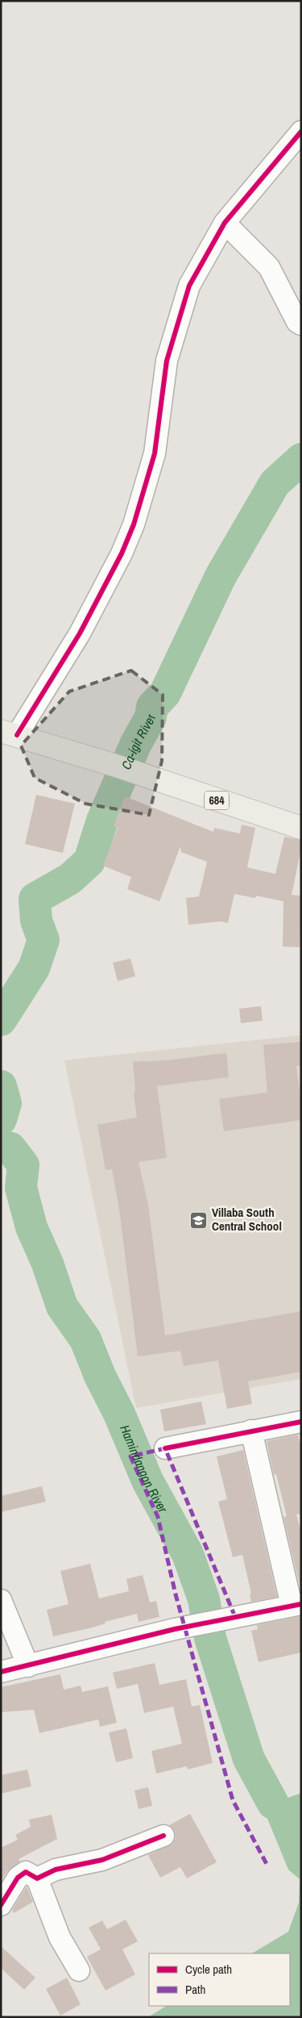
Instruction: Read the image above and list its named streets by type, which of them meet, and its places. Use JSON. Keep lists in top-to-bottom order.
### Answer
{
  "streets": {
    "main road": ["684"]
  },
  "water": ["Ca-igit River", "Hamindangon River"],
  "places": {
    "school or university": ["Villaba South Central School"]
  },
  "legend": ["Cycle path", "Path"]
}
